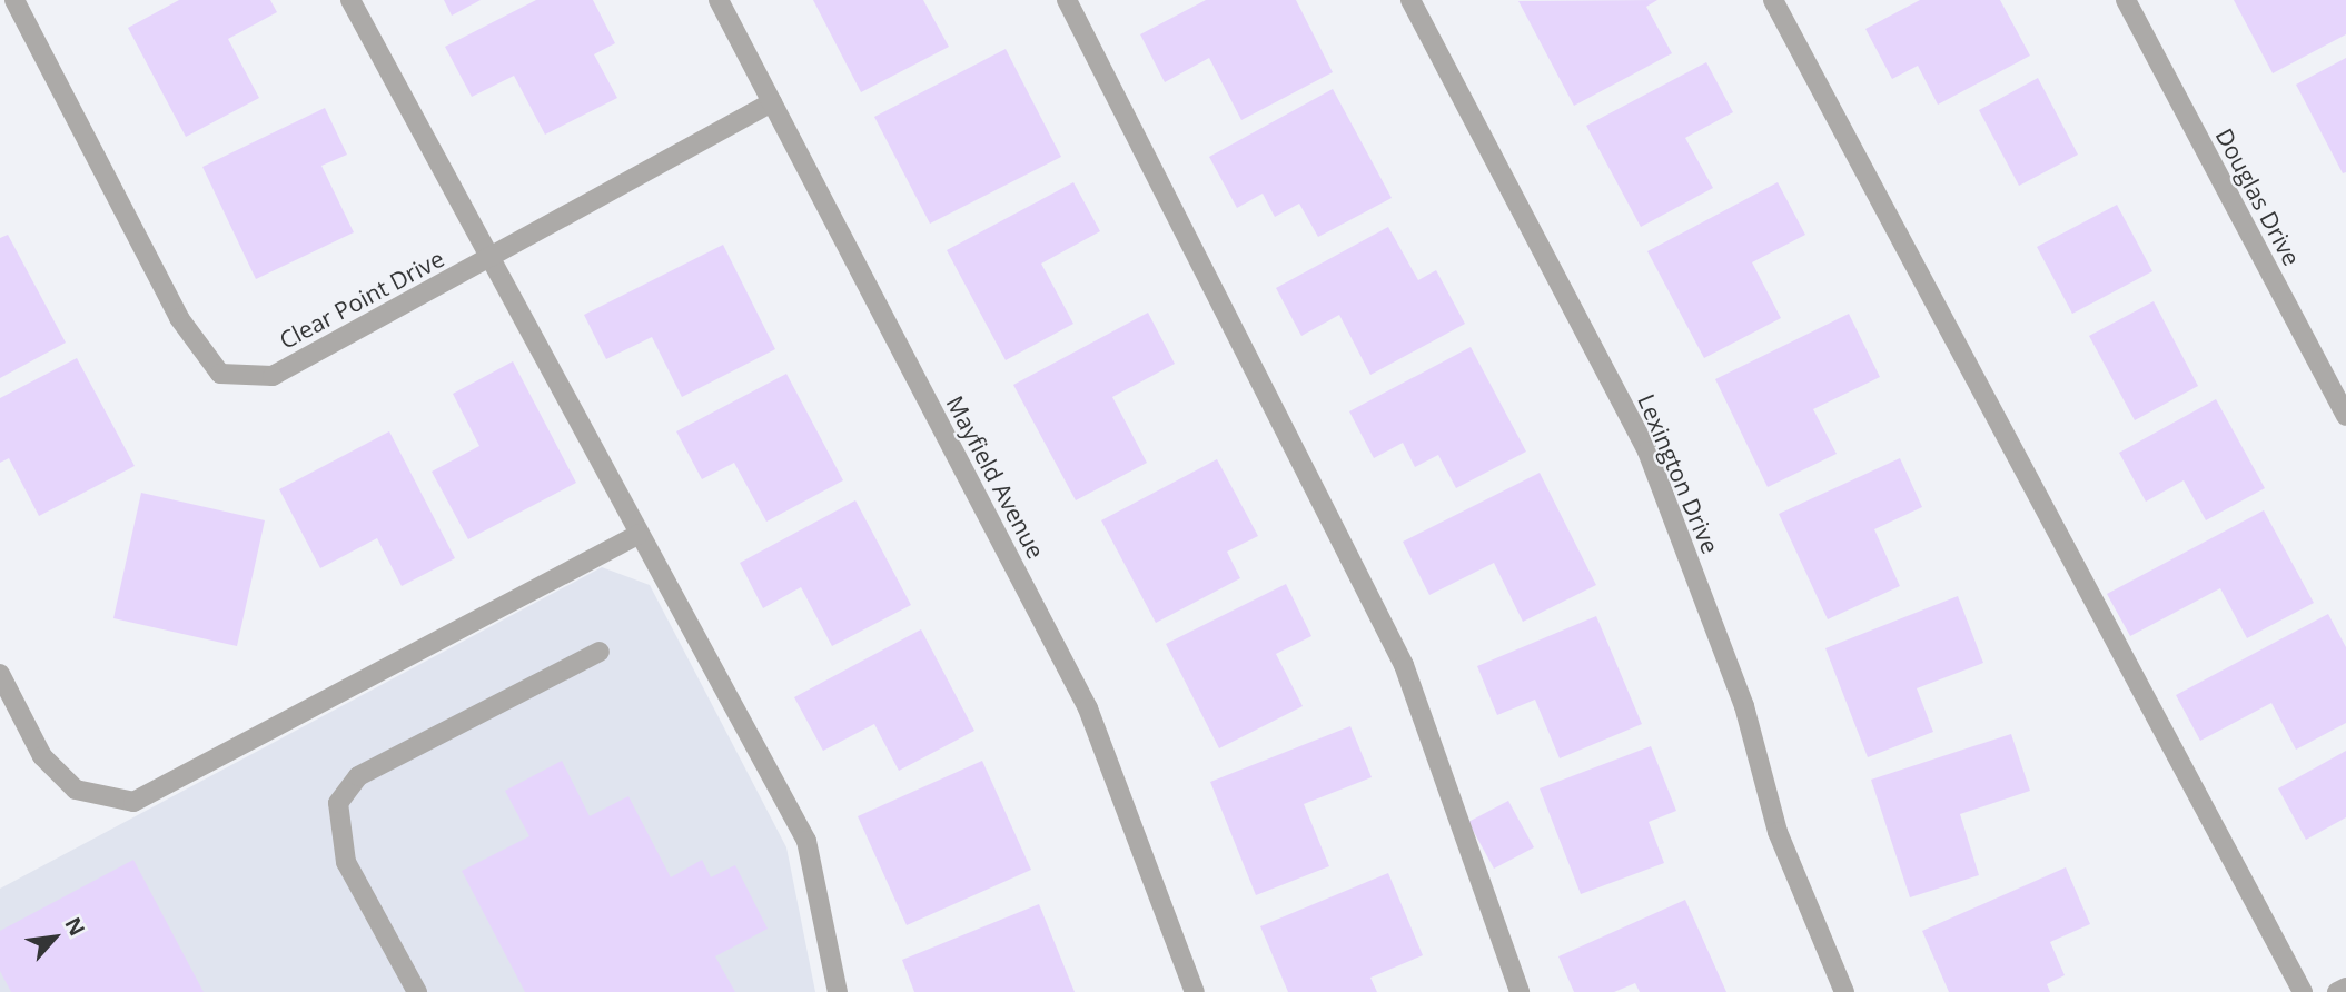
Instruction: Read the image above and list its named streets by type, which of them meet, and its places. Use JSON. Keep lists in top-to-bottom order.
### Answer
{
  "streets": {
    "street": [
      "Douglas Drive",
      "Clear Point Drive",
      "Lexington Drive",
      "Mayfield Avenue"
    ]
  },
  "crossings": [
    ["Clear Point Drive", "Mayfield Avenue"]
  ],
  "north": "top right"
}
